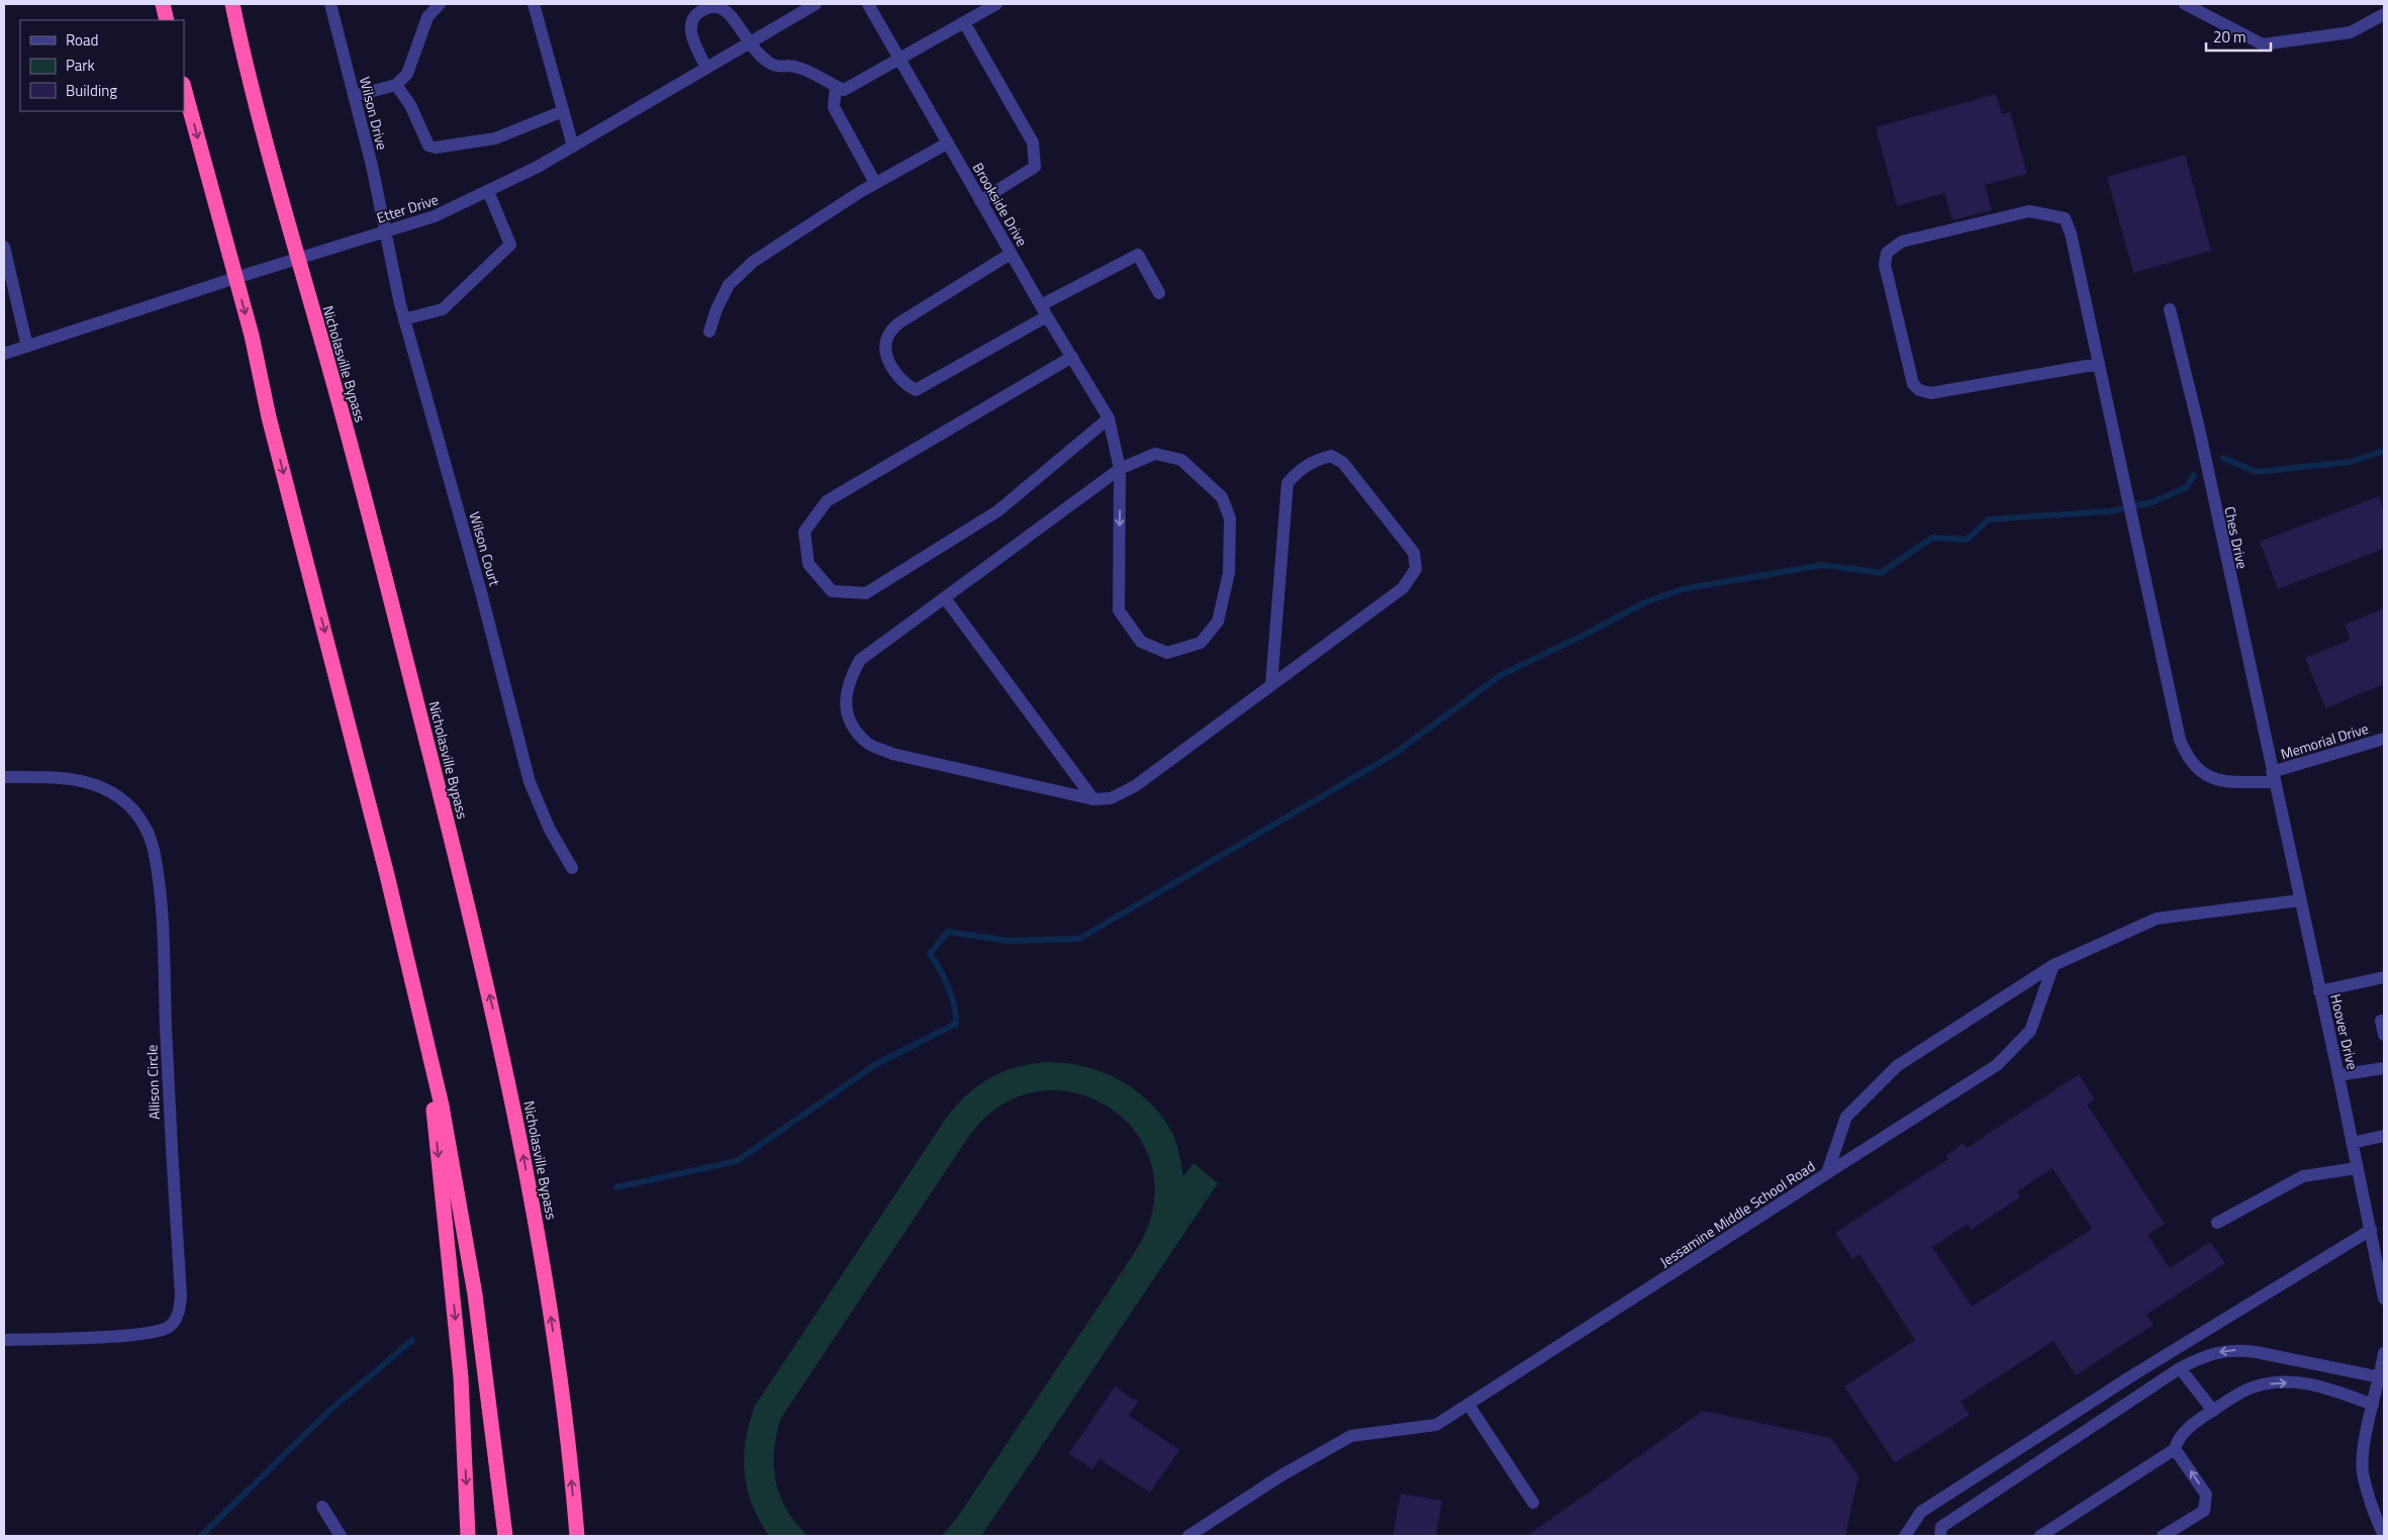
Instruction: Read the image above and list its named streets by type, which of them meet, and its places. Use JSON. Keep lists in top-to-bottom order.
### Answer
{
  "streets": {
    "highway": ["Nicholasville Bypass"],
    "street": [
      "Wilson Drive",
      "Brookside Drive",
      "Etter Drive",
      "Ches Drive",
      "Wilson Court",
      "Memorial Drive",
      "Hoover Drive",
      "Allison Circle",
      "Jessamine Middle School Road"
    ]
  },
  "crossings": [
    ["Wilson Drive", "Etter Drive"],
    ["Wilson Drive", "Wilson Court"],
    ["Etter Drive", "Nicholasville Bypass"],
    ["Etter Drive", "Wilson Court"],
    ["Ches Drive", "Memorial Drive"],
    ["Ches Drive", "Hoover Drive"],
    ["Memorial Drive", "Hoover Drive"],
    ["Hoover Drive", "Jessamine Middle School Road"]
  ],
  "legend": ["Road", "Park", "Building"],
  "scale_bar": "20 m"
}
